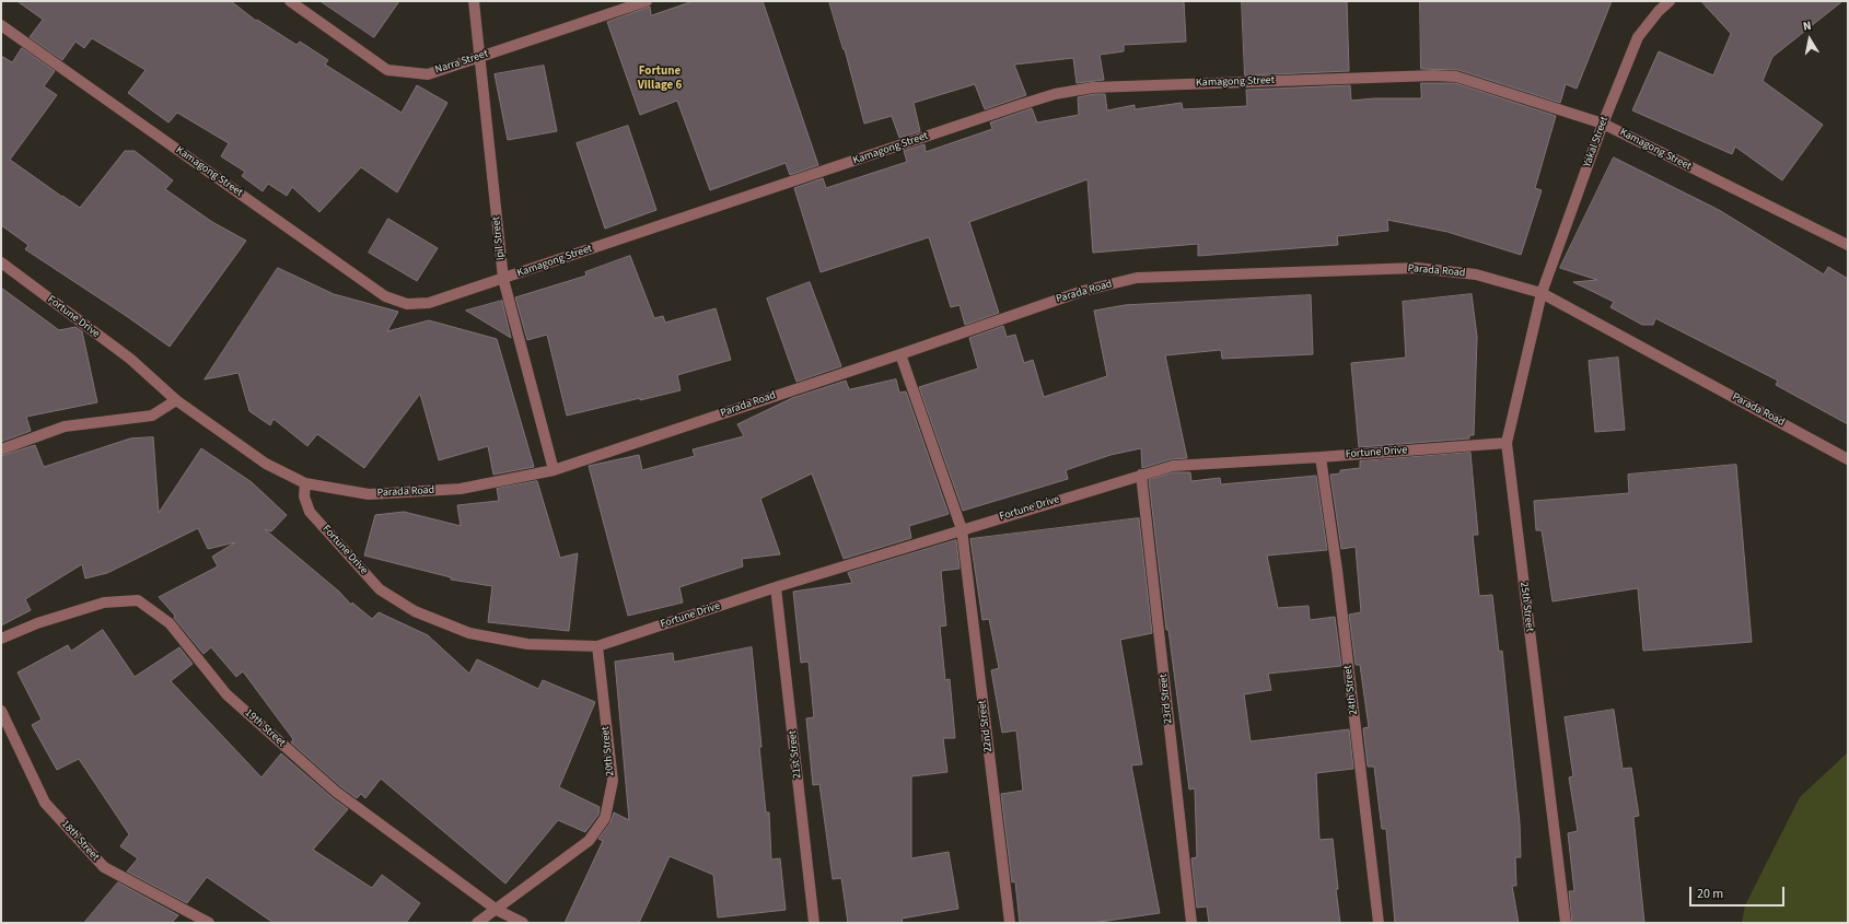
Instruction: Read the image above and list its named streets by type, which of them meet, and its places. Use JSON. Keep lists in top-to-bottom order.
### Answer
{
  "streets": {
    "street": [
      "Narra Street",
      "Kamagong Street",
      "Yakal Street",
      "Ipil Street",
      "Parada Road",
      "Fortune Drive",
      "25th Street",
      "24th Street",
      "23rd Street",
      "22nd Street",
      "19th Street",
      "20th Street",
      "21st Street",
      "18th Street"
    ]
  },
  "crossings": [
    ["Narra Street", "Ipil Street"],
    ["Kamagong Street", "Yakal Street"],
    ["Kamagong Street", "Ipil Street"],
    ["Yakal Street", "Parada Road"],
    ["Yakal Street", "25th Street"],
    ["Ipil Street", "Parada Road"],
    ["Parada Road", "Fortune Drive"],
    ["Parada Road", "25th Street"],
    ["Parada Road", "22nd Street"],
    ["Fortune Drive", "25th Street"],
    ["Fortune Drive", "24th Street"],
    ["Fortune Drive", "23rd Street"],
    ["Fortune Drive", "22nd Street"],
    ["Fortune Drive", "20th Street"],
    ["Fortune Drive", "21st Street"],
    ["19th Street", "20th Street"]
  ],
  "districts": ["Fortune Village 6"],
  "scale_bar": "20 m",
  "north": "top"
}
